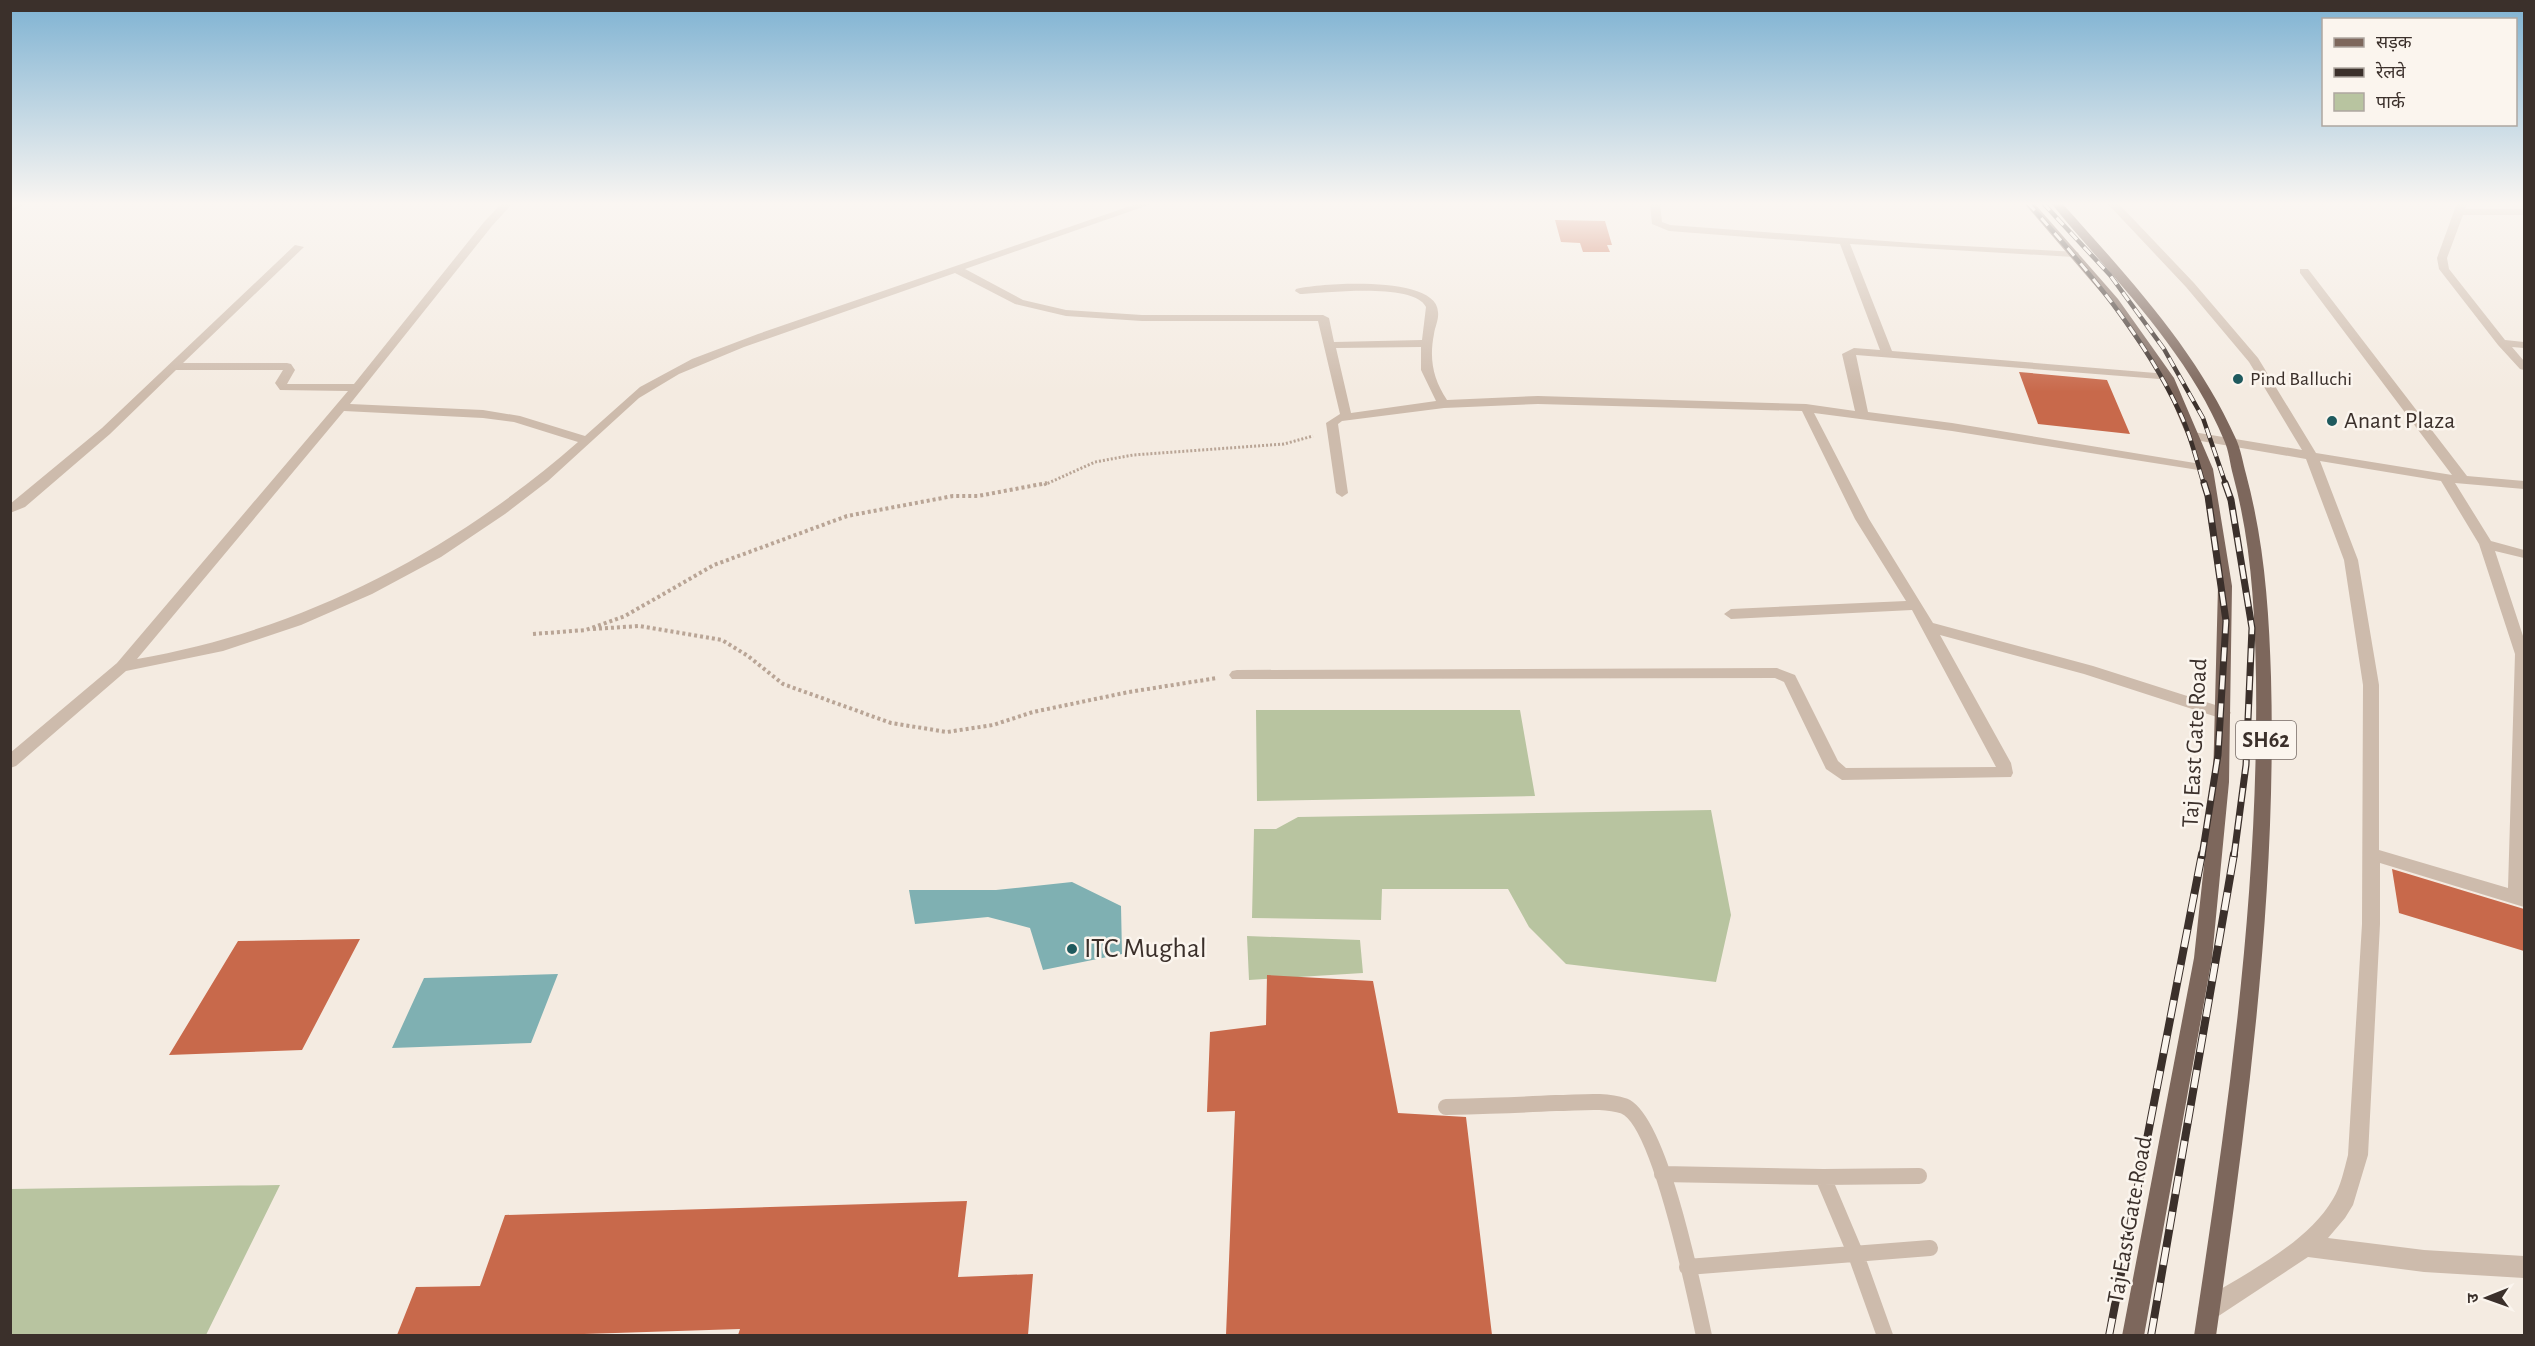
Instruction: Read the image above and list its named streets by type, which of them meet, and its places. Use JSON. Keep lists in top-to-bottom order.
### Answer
{
  "streets": {
    "main road": ["SH62", "Taj East Gate Road"]
  },
  "places": ["Pind Balluchi", "Anant Plaza", "ITC Mughal"],
  "legend": ["सड़क", "रेलवे", "पार्क"],
  "north": "left"
}
